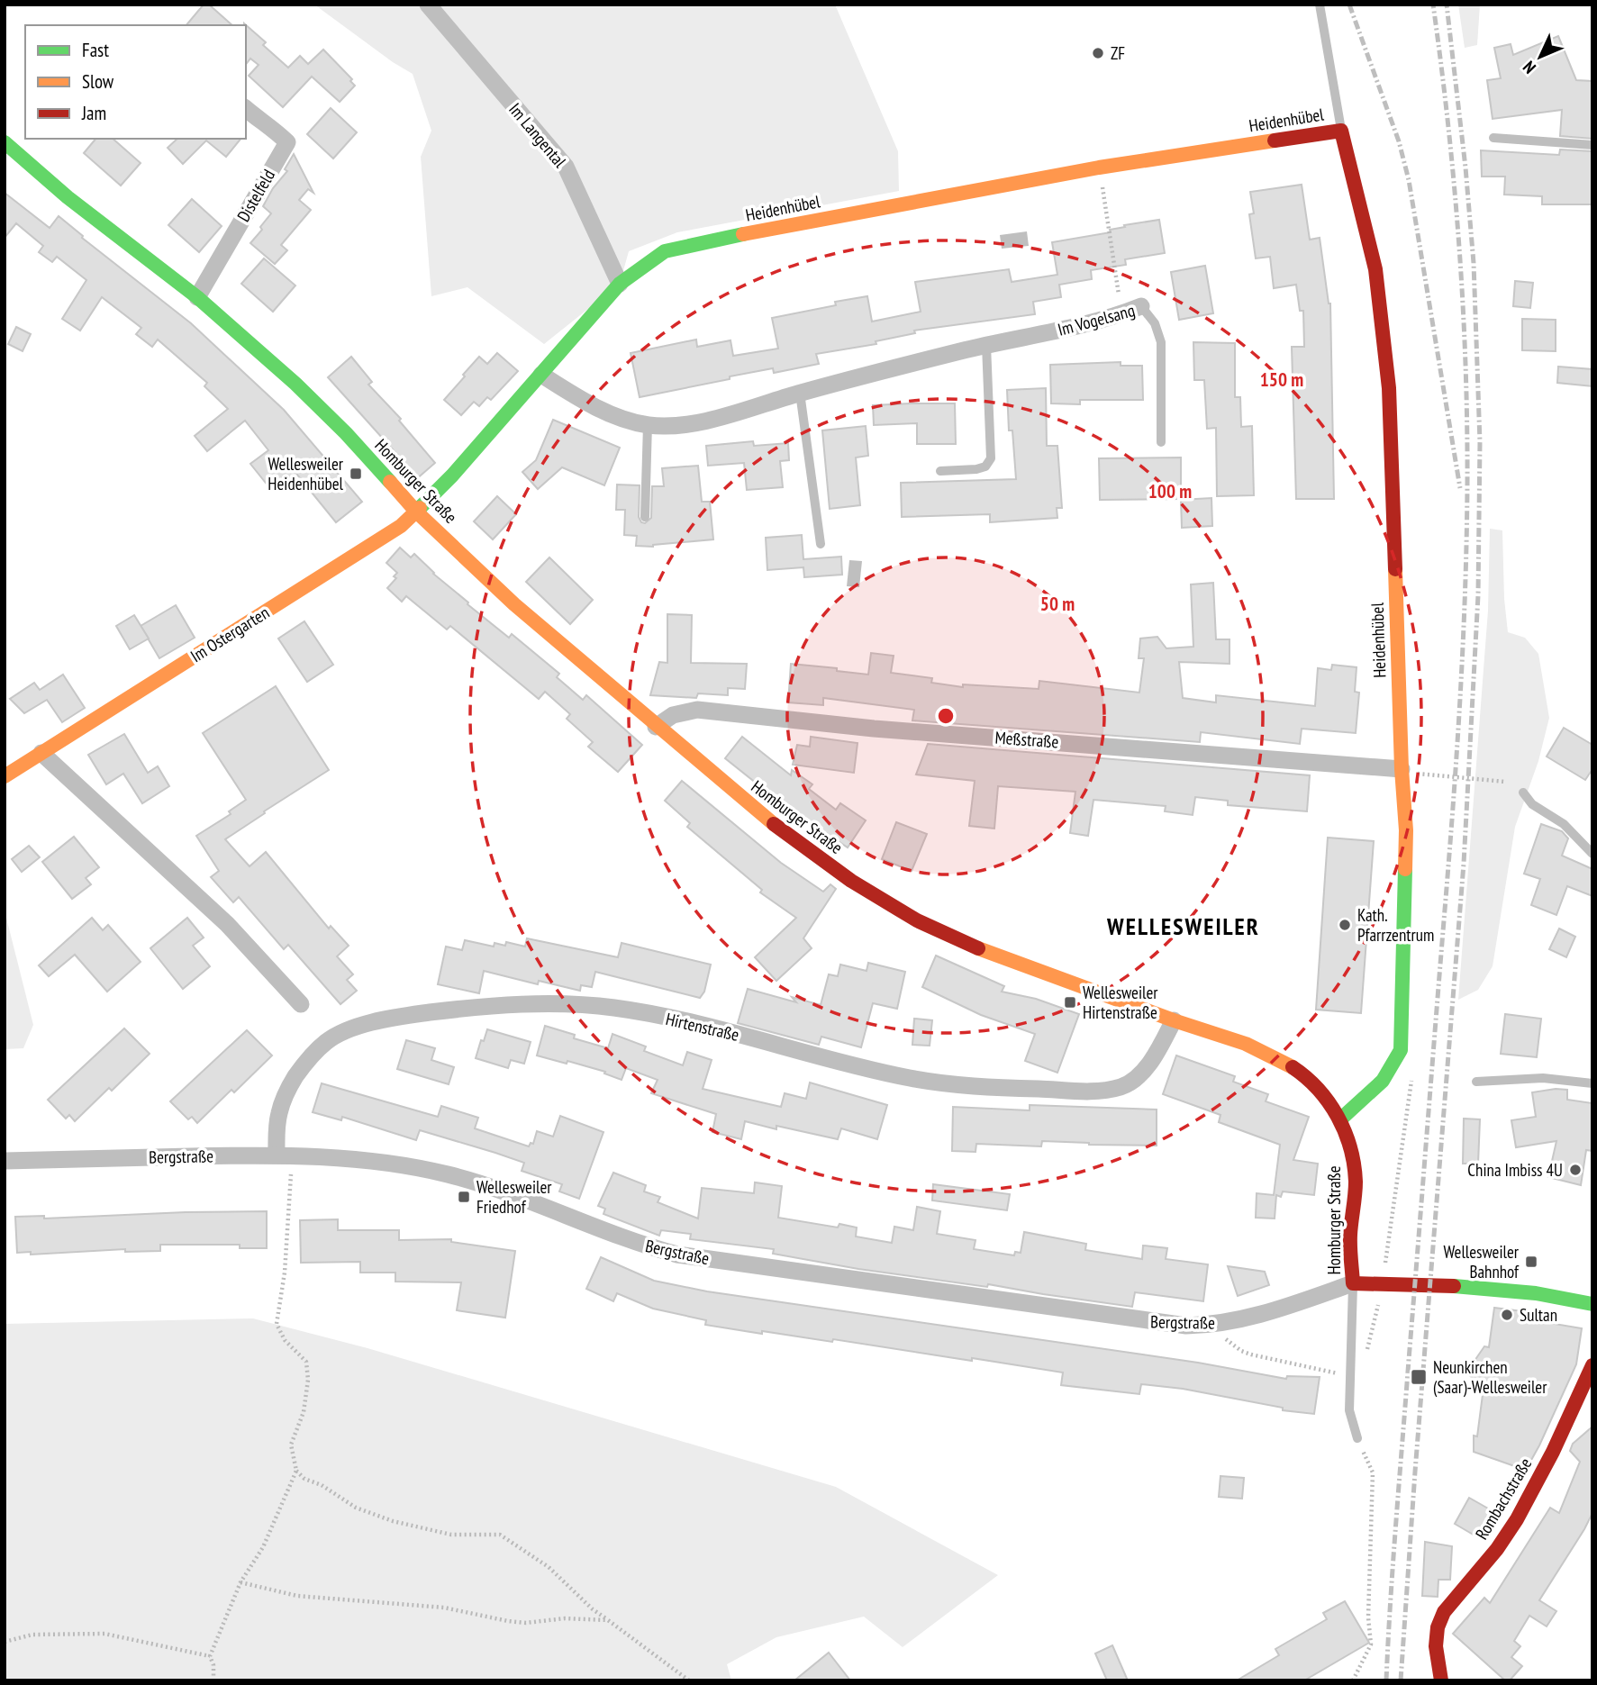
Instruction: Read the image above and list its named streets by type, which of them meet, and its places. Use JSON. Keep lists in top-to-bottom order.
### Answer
{
  "streets": {
    "street": [
      "Heidenhübel",
      "Im Langental",
      "Distelfeld",
      "Im Vogelsang",
      "Homburger Straße",
      "Im Ostergarten",
      "Meßstraße",
      "Hirtenstraße",
      "Bergstraße",
      "Rombachstraße"
    ]
  },
  "crossings": [
    ["Heidenhübel", "Im Langental"],
    ["Heidenhübel", "Im Vogelsang"],
    ["Heidenhübel", "Homburger Straße"],
    ["Heidenhübel", "Im Ostergarten"],
    ["Heidenhübel", "Meßstraße"],
    ["Distelfeld", "Homburger Straße"],
    ["Homburger Straße", "Im Ostergarten"],
    ["Homburger Straße", "Meßstraße"],
    ["Homburger Straße", "Hirtenstraße"],
    ["Homburger Straße", "Bergstraße"],
    ["Hirtenstraße", "Bergstraße"]
  ],
  "districts": ["WELLESWEILER"],
  "places": {
    "other": [
      "ZF",
      "Kath. Pfarrzentrum",
      "China Imbiss 4U",
      "Sultan"
    ],
    "transit": [
      "Wellesweiler Heidenhübel",
      "Wellesweiler Hirtenstraße",
      "Wellesweiler Friedhof",
      "Wellesweiler Bahnhof",
      "Neunkirchen (Saar)-Wellesweiler"
    ]
  },
  "legend": ["Fast", "Slow", "Jam"],
  "north": "bottom left",
  "rings": ["150 m", "100 m", "50 m"]
}
